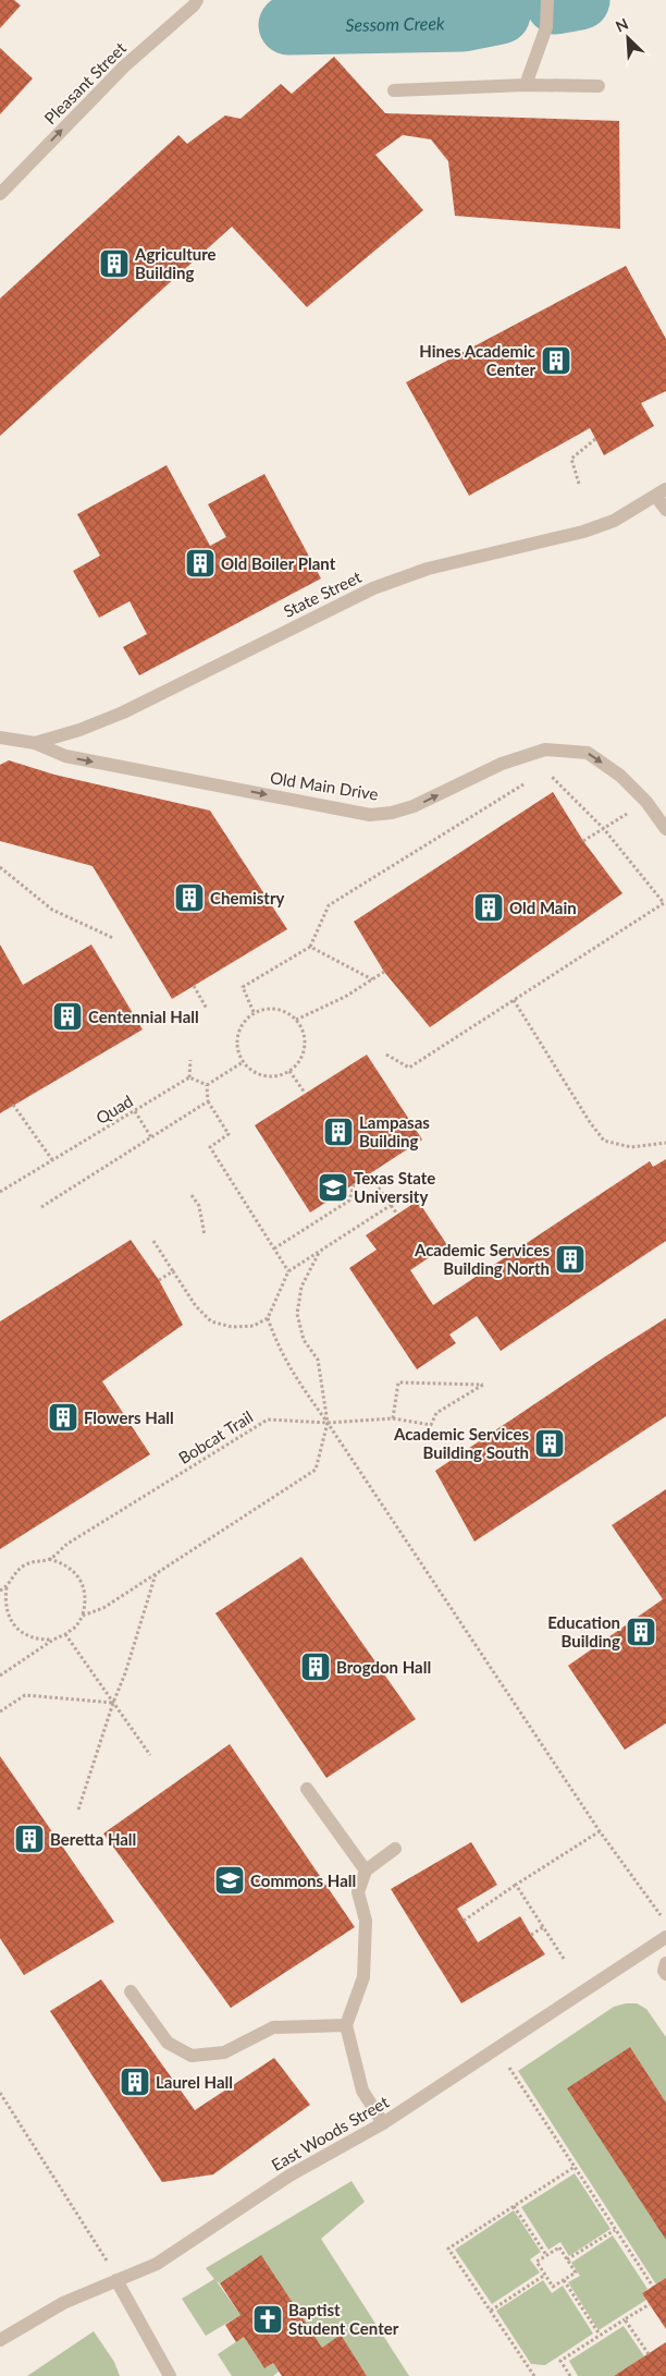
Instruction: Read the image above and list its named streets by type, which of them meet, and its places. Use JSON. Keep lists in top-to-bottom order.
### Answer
{
  "streets": {
    "street": [
      "Pleasant Street",
      "State Street",
      "Old Main Drive",
      "East Woods Street"
    ],
    "path": ["Quad", "Bobcat Trail"]
  },
  "crossings": [
    ["State Street", "Old Main Drive"]
  ],
  "one_way": ["Pleasant Street", "Old Main Drive"],
  "water": ["Sessom Creek"],
  "places": {
    "building": [
      "Agriculture Building",
      "Hines Academic Center",
      "Old Boiler Plant",
      "Chemistry",
      "Old Main",
      "Centennial Hall",
      "Lampasas Building",
      "Academic Services Building North",
      "Flowers Hall",
      "Academic Services Building South",
      "Education Building",
      "Brogdon Hall",
      "Beretta Hall",
      "Laurel Hall"
    ],
    "school or university": ["Texas State University", "Commons Hall"],
    "church": ["Baptist Student Center"]
  },
  "north": "top left"
}
